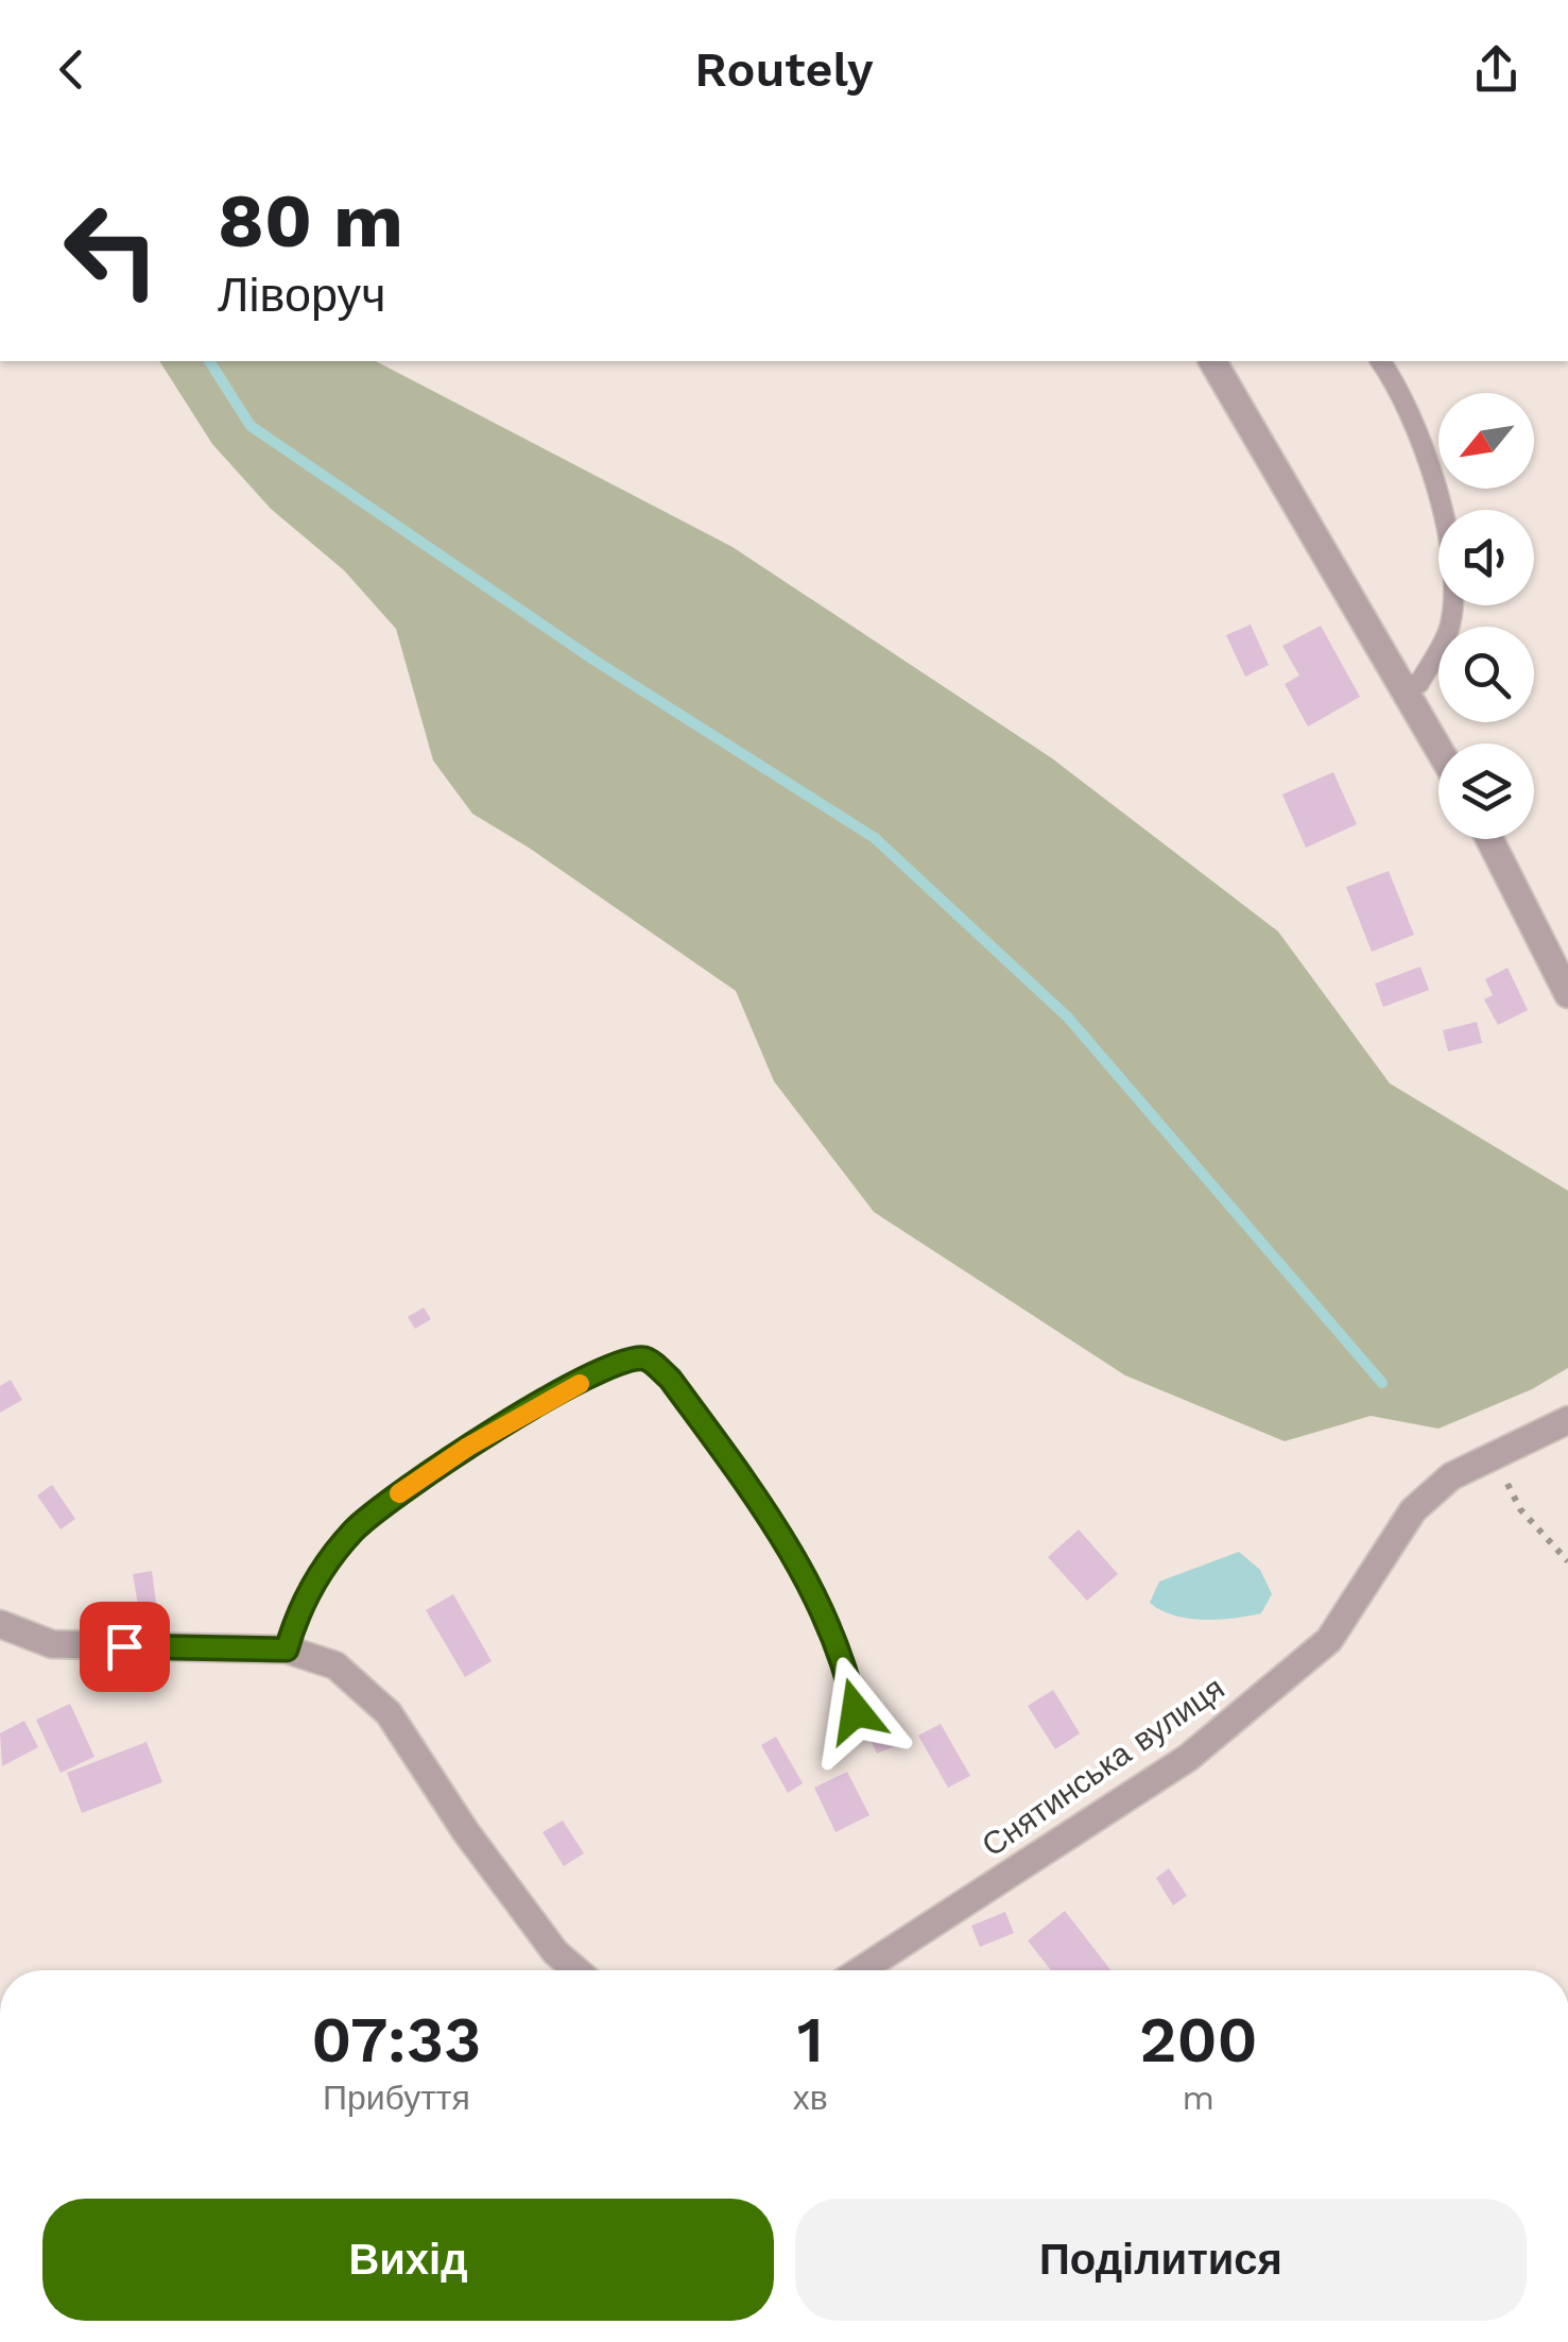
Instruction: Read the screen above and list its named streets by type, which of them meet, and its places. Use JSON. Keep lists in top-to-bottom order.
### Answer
{
  "streets": {
    "street": ["Снятинська вулиця"]
  },
  "north": "bottom left",
  "page": {
    "header": "Routely",
    "turn": ["80 m", "Ліворуч"],
    "eta": [
      "07:33",
      "Прибуття",
      "1",
      "хв",
      "200",
      "m"
    ],
    "buttons": ["Вихід", "Поділитися"]
  }
}
